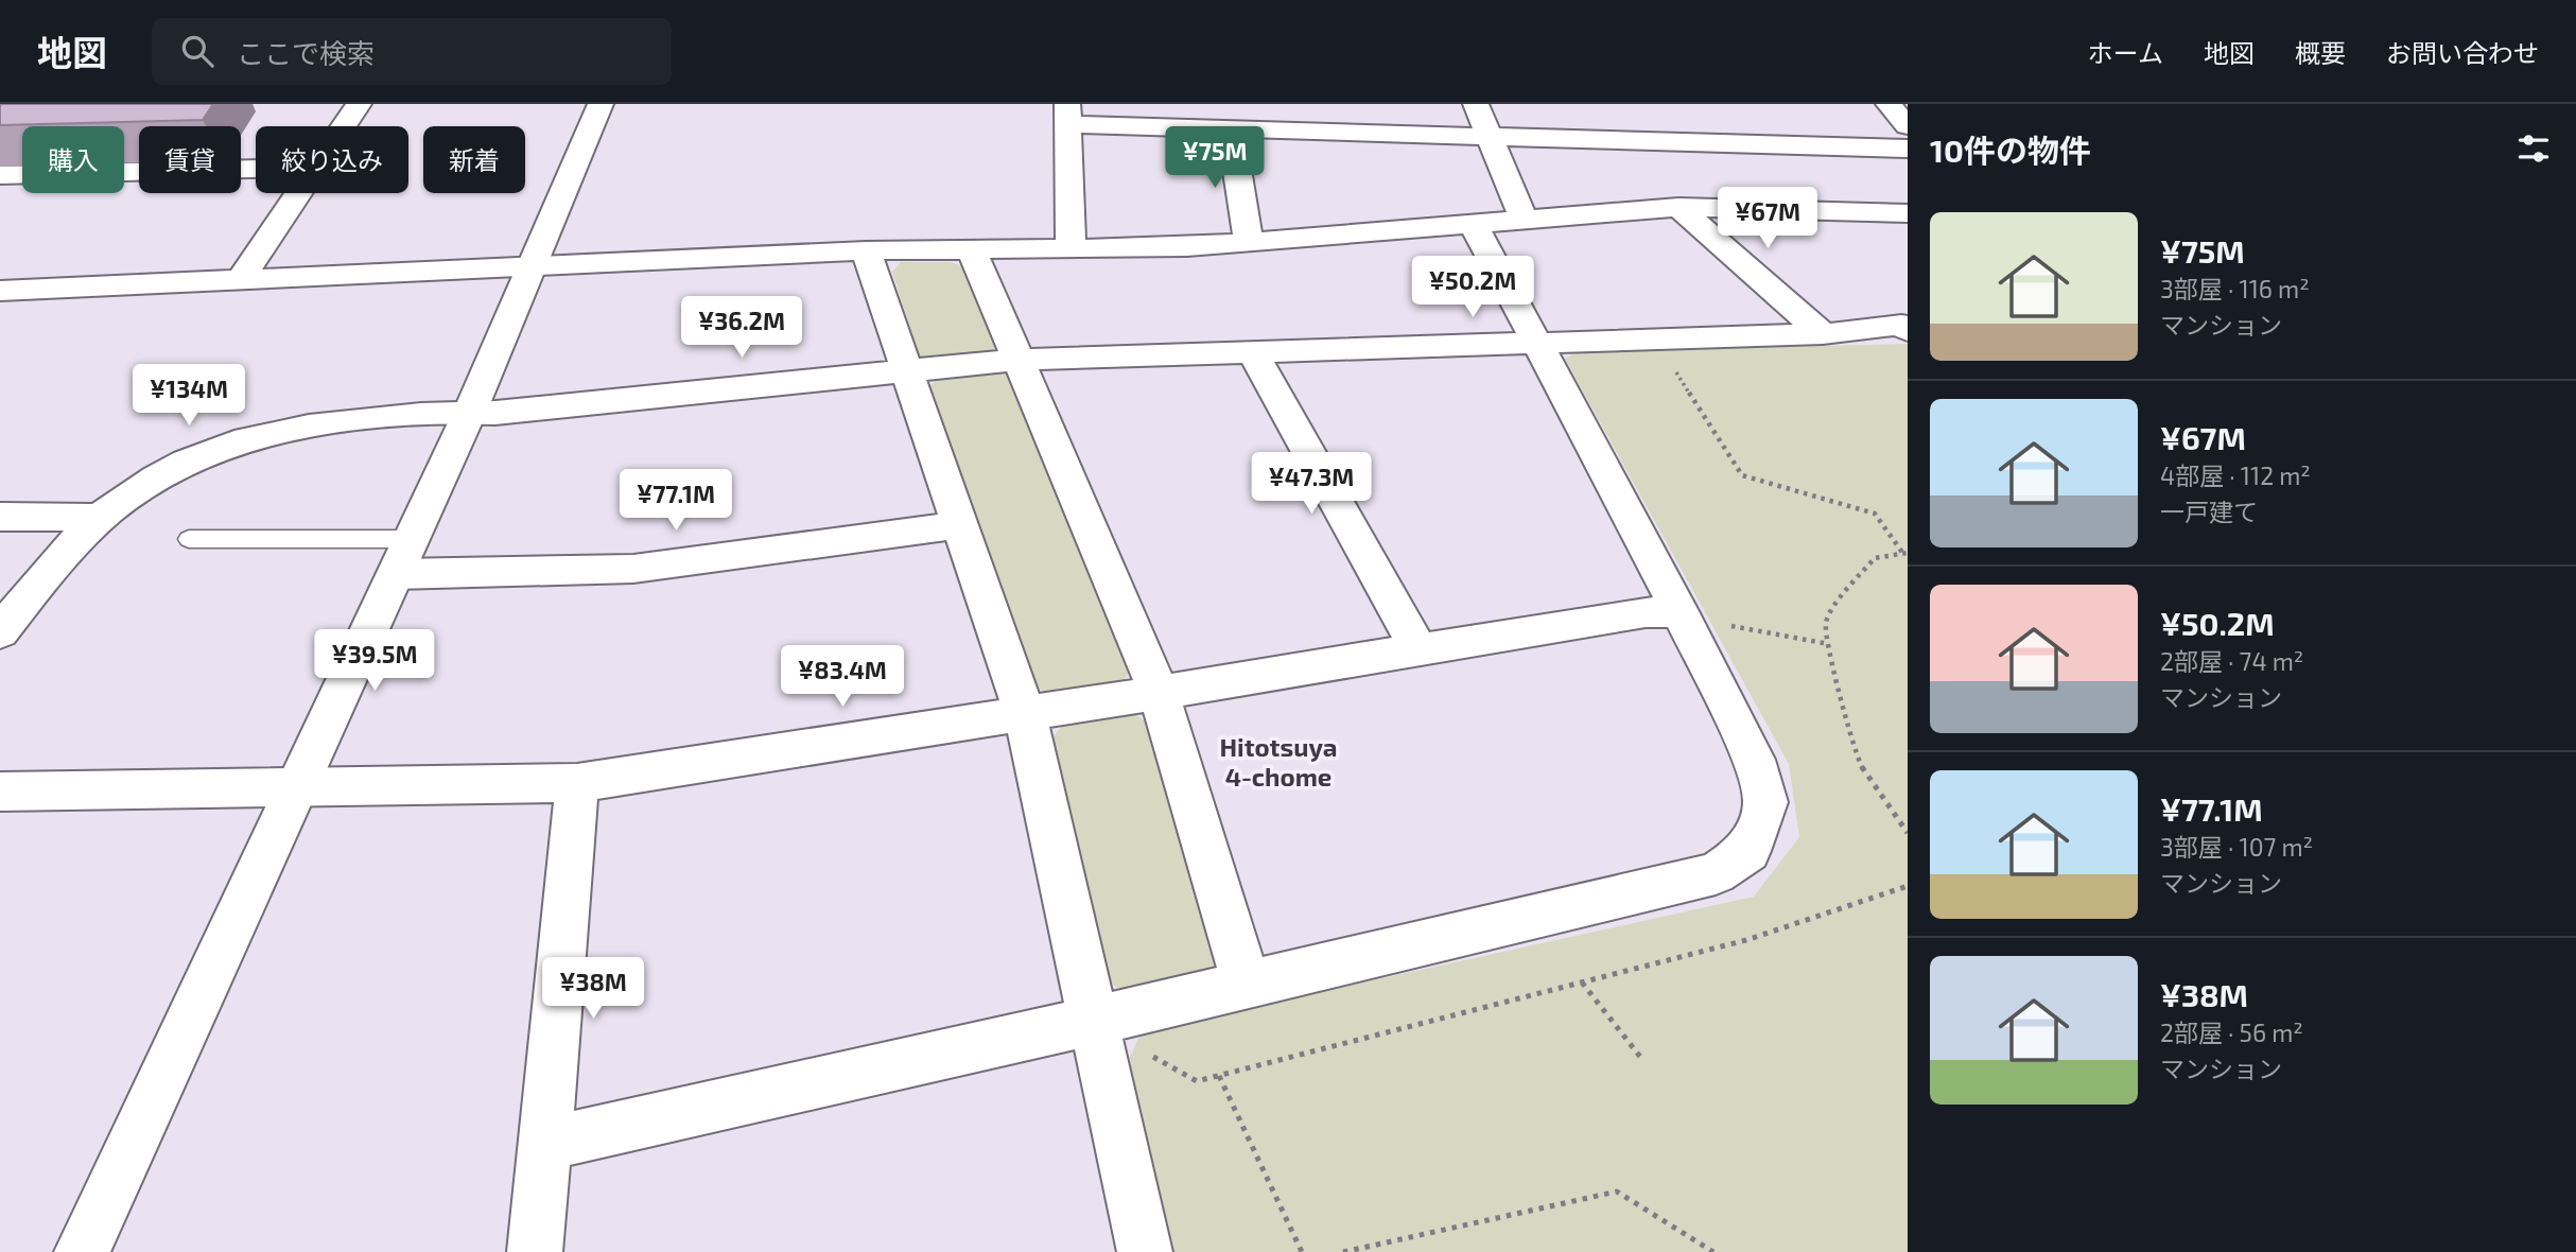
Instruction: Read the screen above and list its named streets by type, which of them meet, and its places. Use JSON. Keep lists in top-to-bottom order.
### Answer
{
  "districts": ["Hitotsuya 4-chome"],
  "page": {
    "header": "地図",
    "search": "ここで検索",
    "nav": [
      "ホーム",
      "地図",
      "概要",
      "お問い合わせ"
    ],
    "heading": "10件の物件",
    "price": [
      "¥75M",
      "¥67M",
      "¥50.2M",
      "¥36.2M",
      "¥134M",
      "¥47.3M",
      "¥77.1M",
      "¥39.5M",
      "¥83.4M",
      "¥38M"
    ],
    "chip": [
      "購入",
      "賃貸",
      "絞り込み",
      "新着"
    ],
    "list": [
      {
        "name": "¥75M",
        "note": "3部屋 · 116 m² · マンション"
      },
      {
        "name": "¥67M",
        "note": "4部屋 · 112 m² · 一戸建て"
      },
      {
        "name": "¥50.2M",
        "note": "2部屋 · 74 m² · マンション"
      },
      {
        "name": "¥77.1M",
        "note": "3部屋 · 107 m² · マンション"
      },
      {
        "name": "¥38M",
        "note": "2部屋 · 56 m² · マンション"
      }
    ]
  }
}
